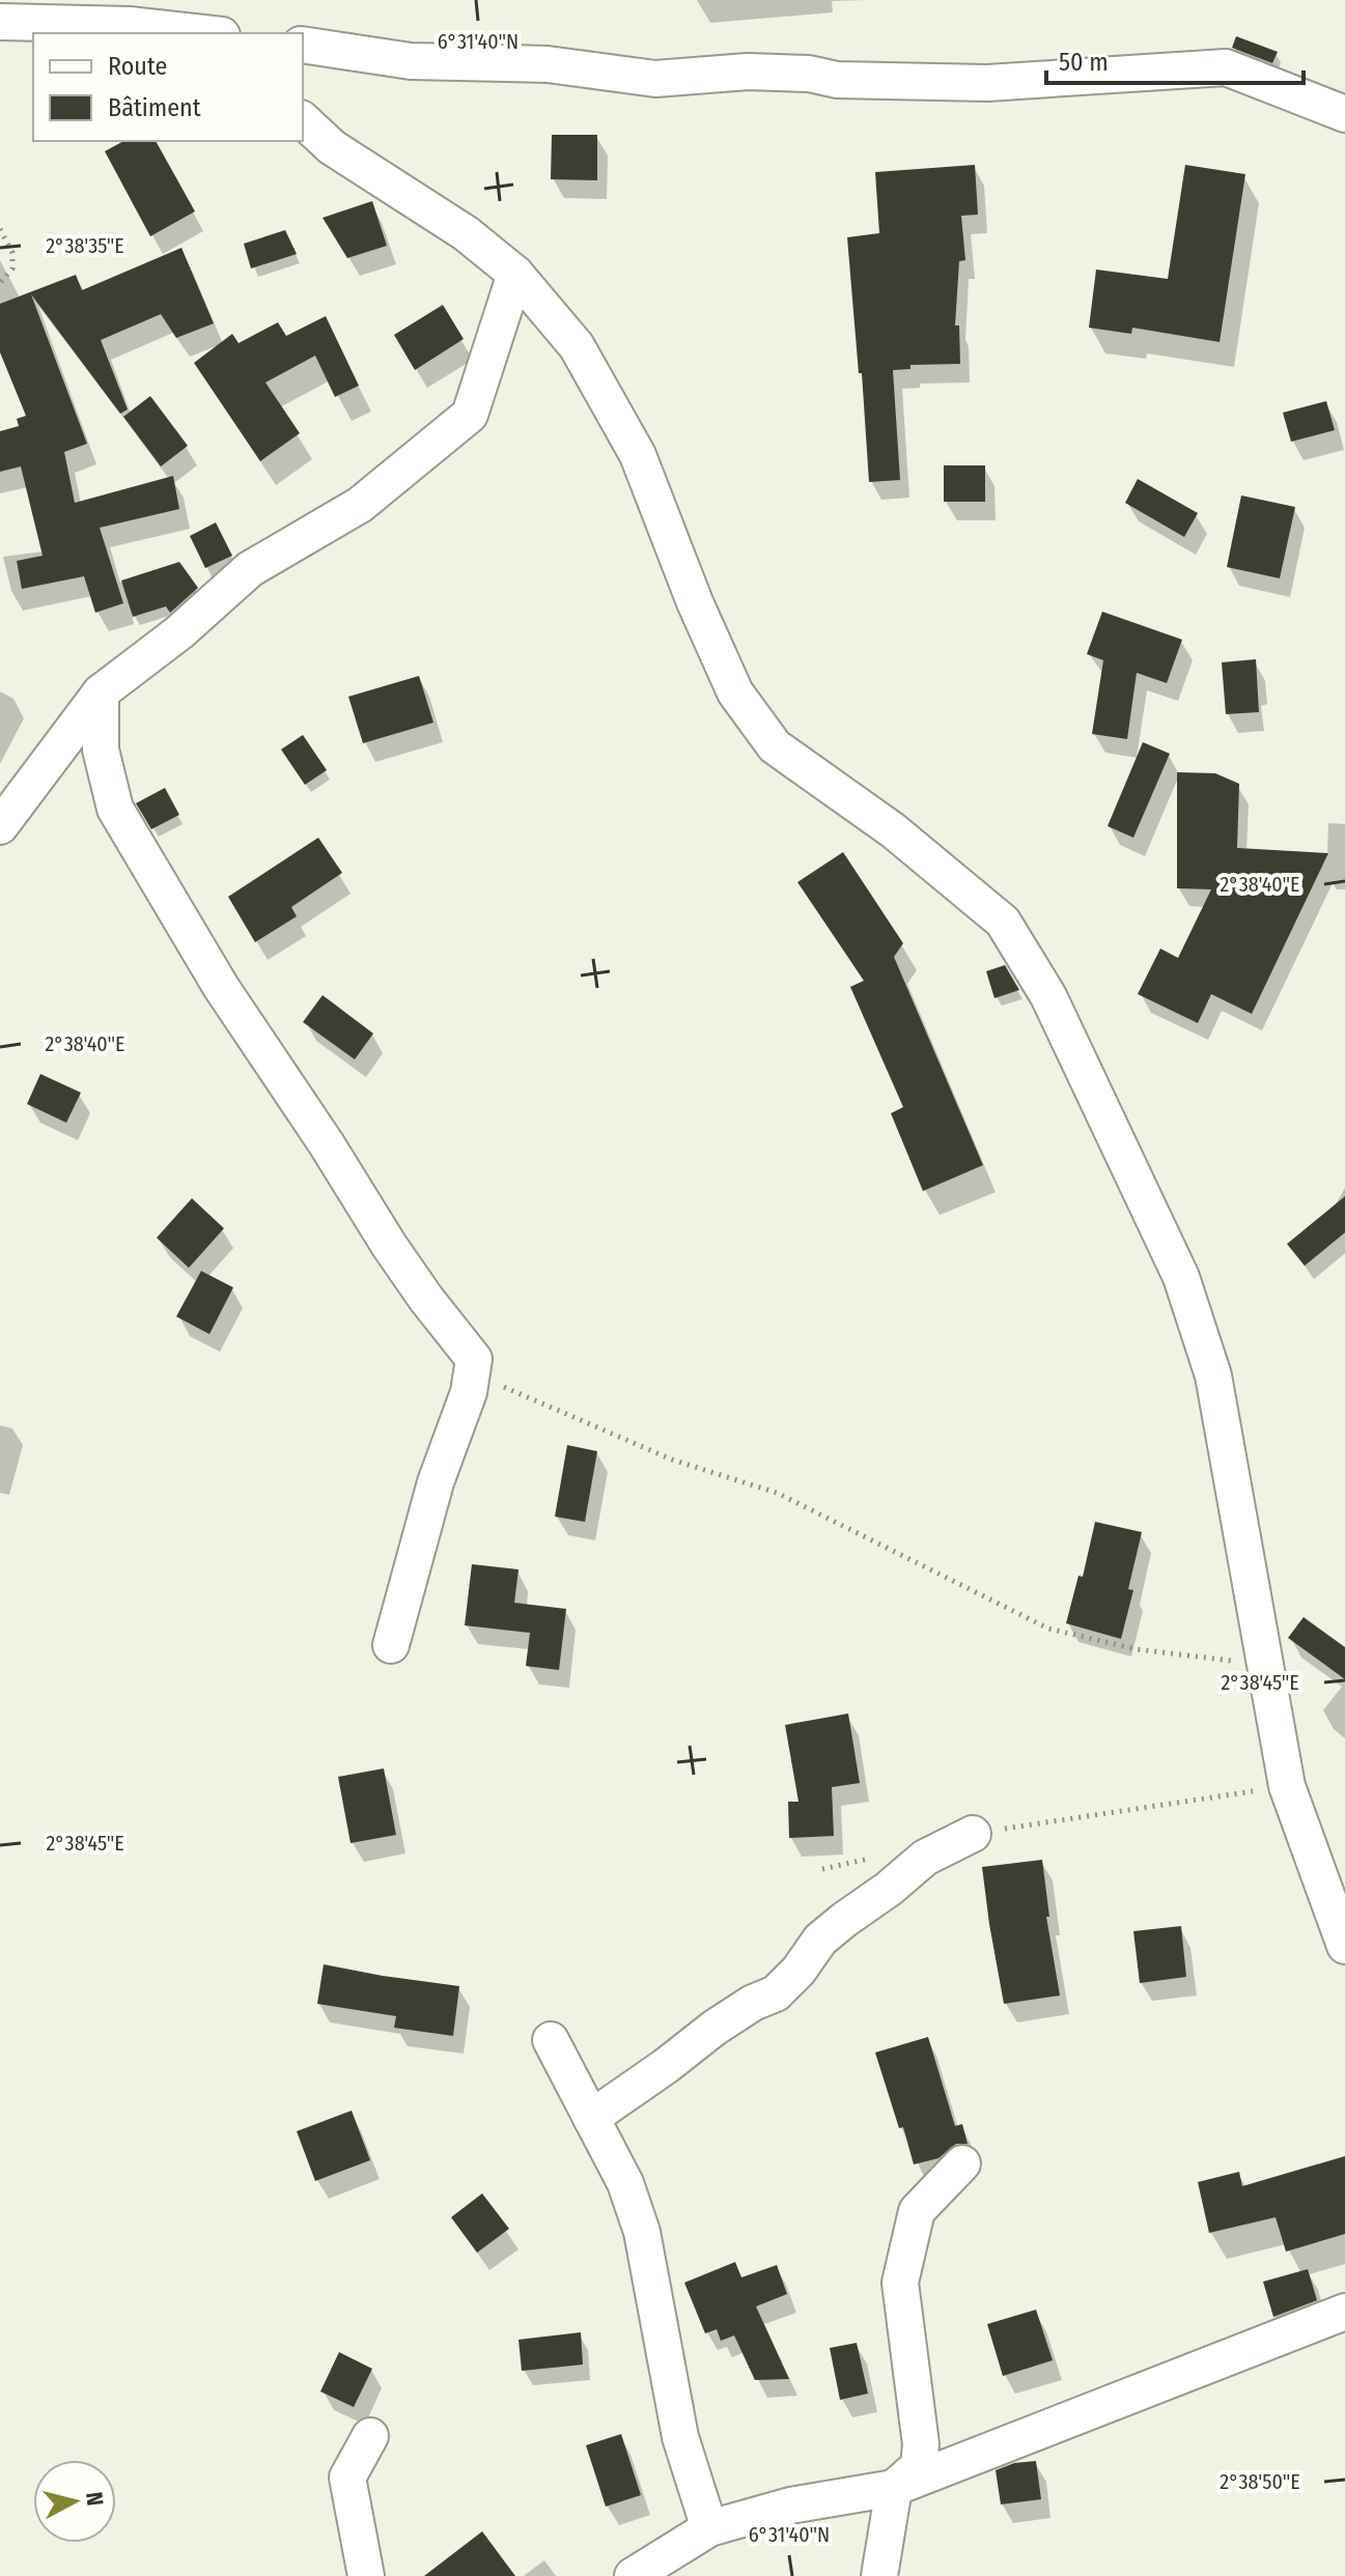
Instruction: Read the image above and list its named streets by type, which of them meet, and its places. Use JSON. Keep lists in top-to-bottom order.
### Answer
{
  "legend": ["Route", "Bâtiment"],
  "scale_bar": "50 m",
  "north": "right",
  "coordinates": [
    "6°31'40\"N",
    "2°38'35\"E",
    "2°38'40\"E",
    "2°38'45\"E",
    "2°38'50\"E"
  ]
}
